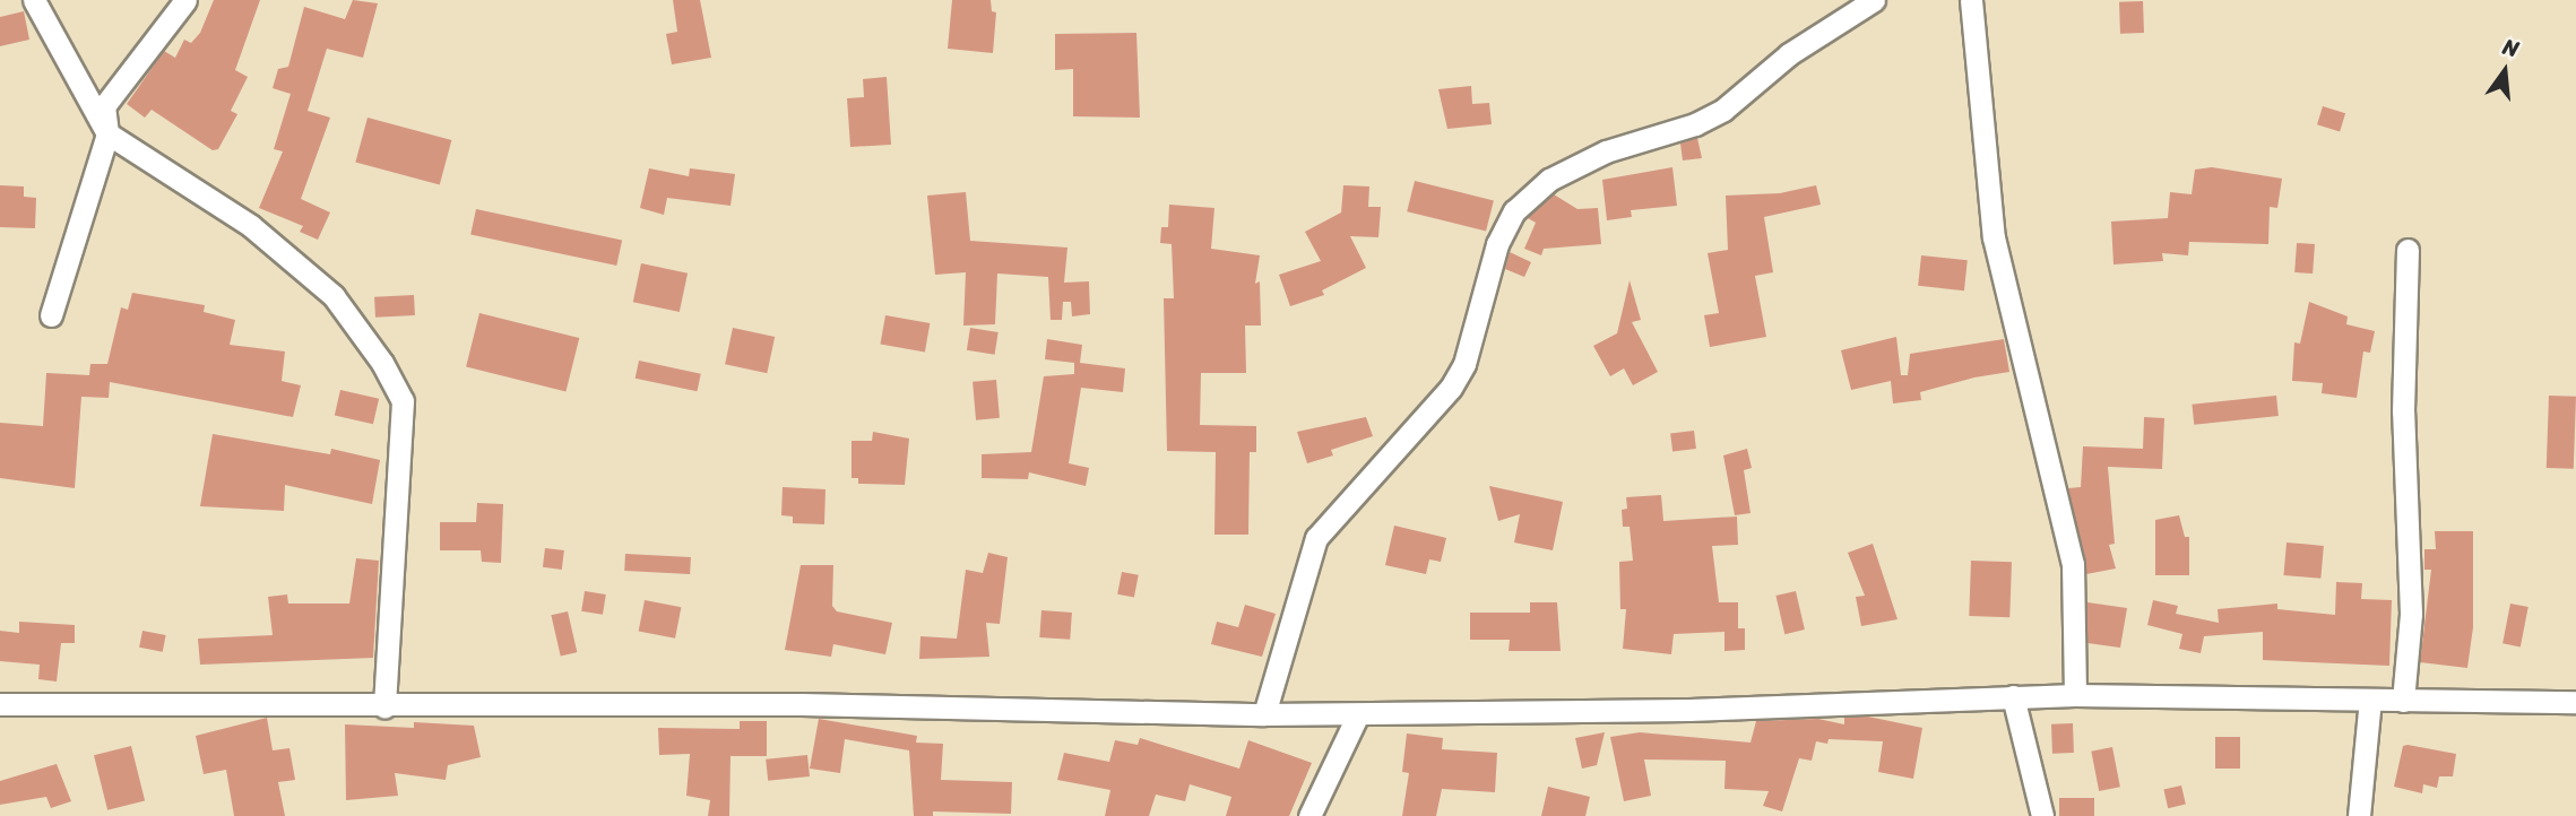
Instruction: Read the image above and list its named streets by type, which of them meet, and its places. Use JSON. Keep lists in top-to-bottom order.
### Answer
{
  "north": "top"
}
